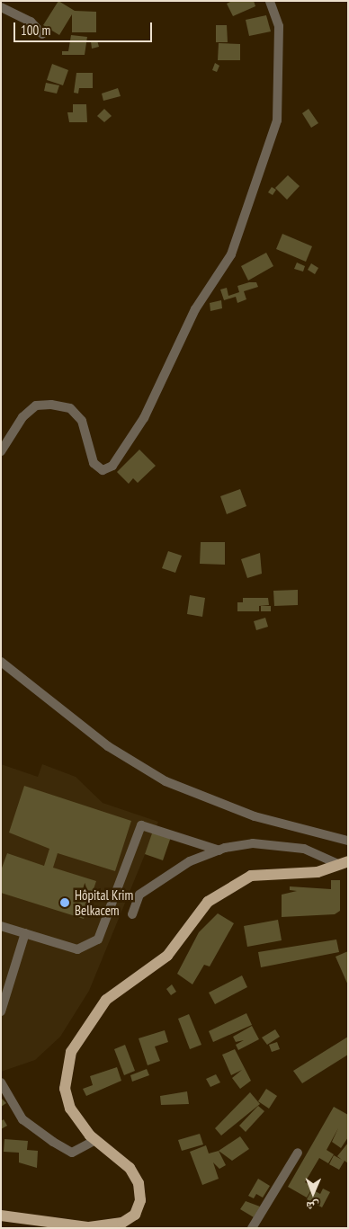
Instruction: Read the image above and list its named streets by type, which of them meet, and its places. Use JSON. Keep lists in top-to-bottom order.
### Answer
{
  "places": ["Hôpital Krim Belkacem"],
  "scale_bar": "100 m",
  "north": "bottom"
}
